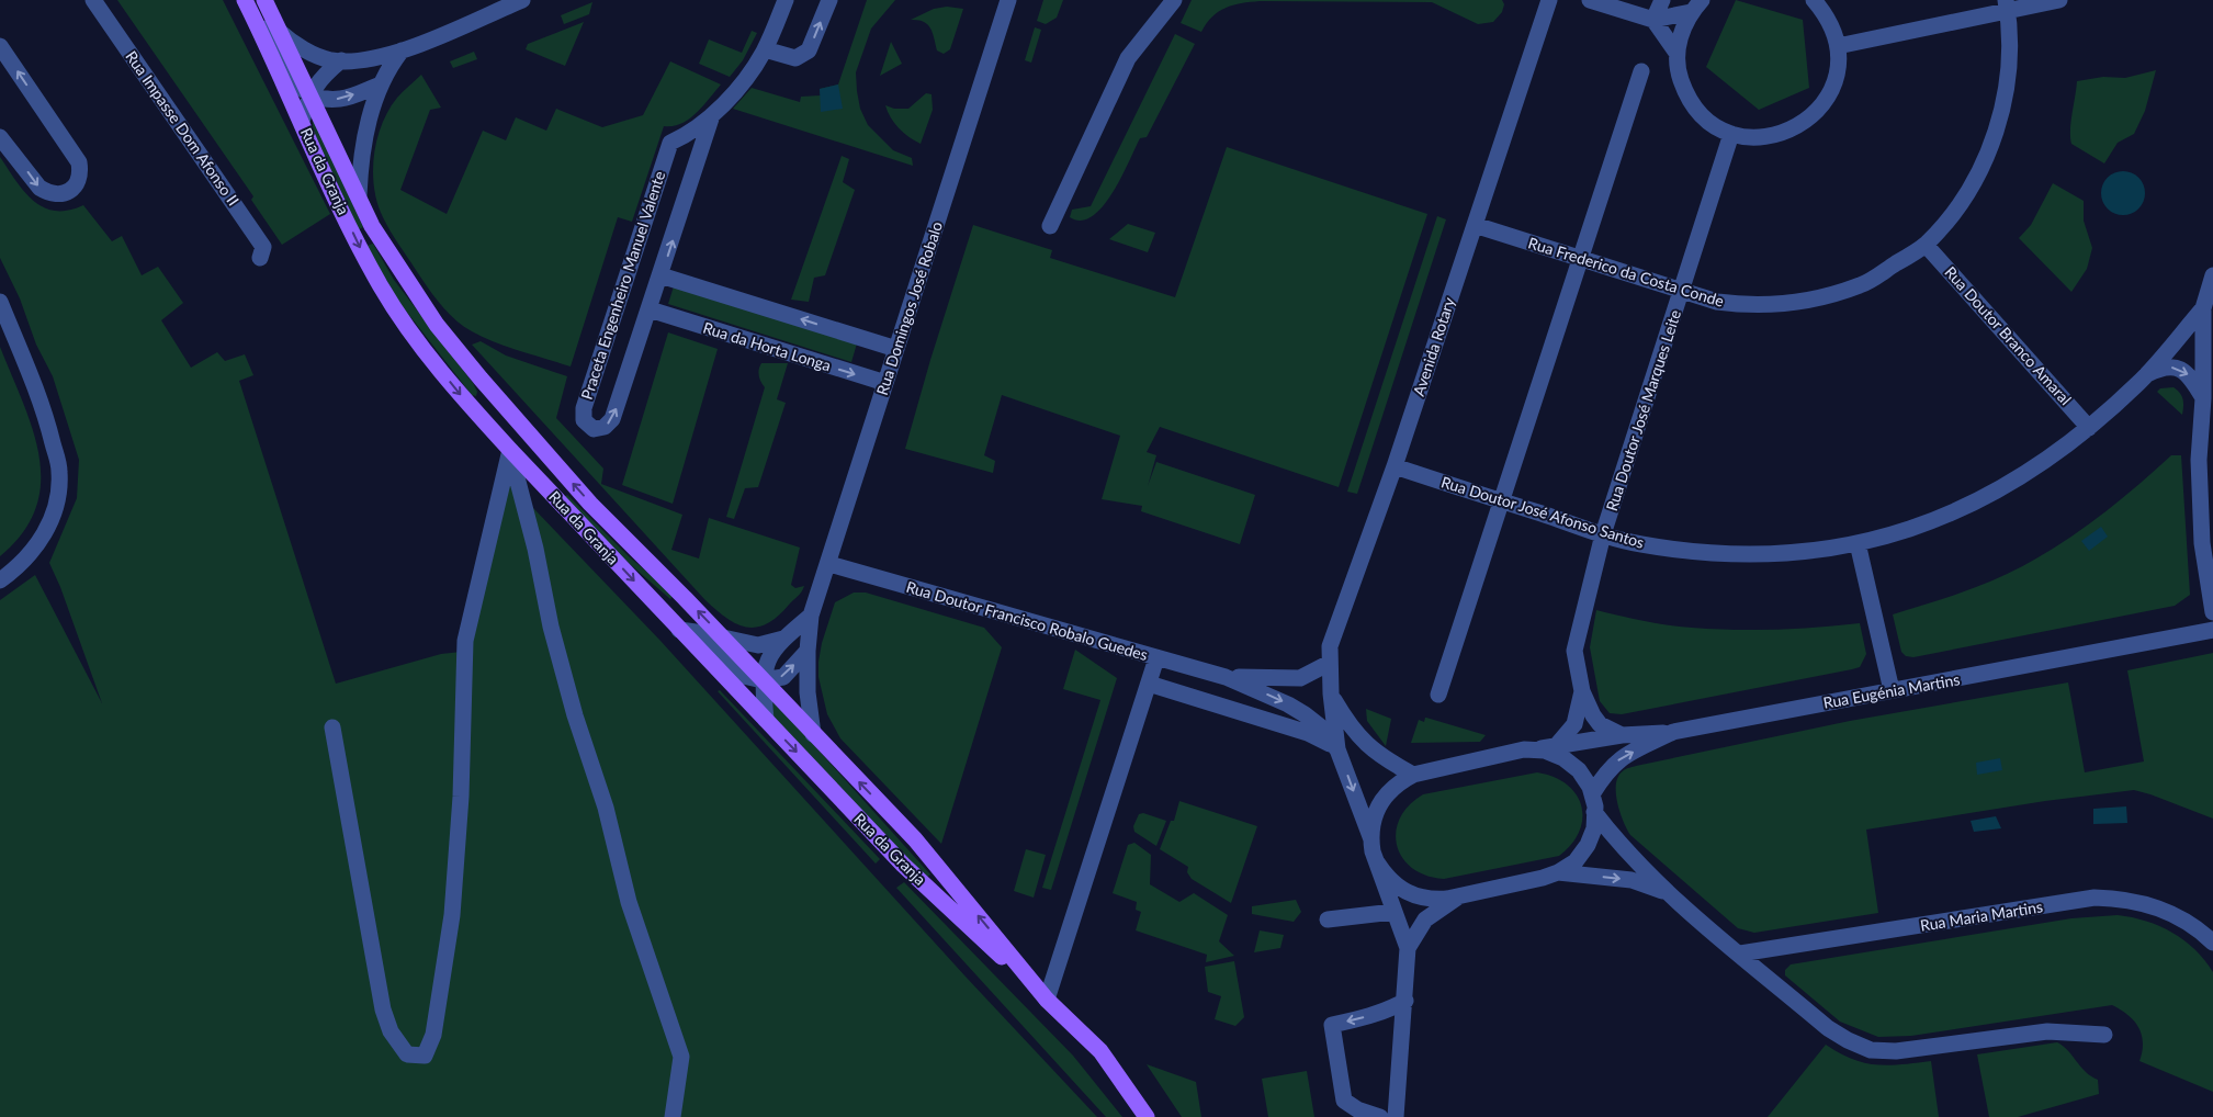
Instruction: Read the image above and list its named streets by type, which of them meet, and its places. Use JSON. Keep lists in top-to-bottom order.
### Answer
{
  "streets": {
    "main road": ["Rua da Granja"],
    "street": [
      "Rua Impasse Dom Afonso II",
      "Rua Frederico da Costa Conde",
      "Praceta Engenheiro Manuel Valente",
      "Rua Domingos José Robalo",
      "Rua Doutor Branco Amaral",
      "Rua da Horta Longa",
      "Avenida Rotary",
      "Rua Doutor José Marques Leite",
      "Rua Doutor José Afonso Santos",
      "Rua Doutor Francisco Robalo Guedes",
      "Rua Eugénia Martins",
      "Rua Maria Martins"
    ]
  },
  "crossings": [
    ["Rua da Granja", "Rua Domingos José Robalo"],
    ["Rua Frederico da Costa Conde", "Rua Doutor Branco Amaral"],
    ["Rua Frederico da Costa Conde", "Avenida Rotary"],
    ["Rua Frederico da Costa Conde", "Rua Doutor José Marques Leite"],
    ["Praceta Engenheiro Manuel Valente", "Rua da Horta Longa"],
    ["Rua Domingos José Robalo", "Rua da Horta Longa"],
    ["Rua Domingos José Robalo", "Rua Doutor Francisco Robalo Guedes"],
    ["Rua Doutor Branco Amaral", "Rua Doutor José Afonso Santos"],
    ["Avenida Rotary", "Rua Doutor José Afonso Santos"],
    ["Avenida Rotary", "Rua Doutor Francisco Robalo Guedes"],
    ["Rua Doutor José Marques Leite", "Rua Doutor José Afonso Santos"]
  ]
}
